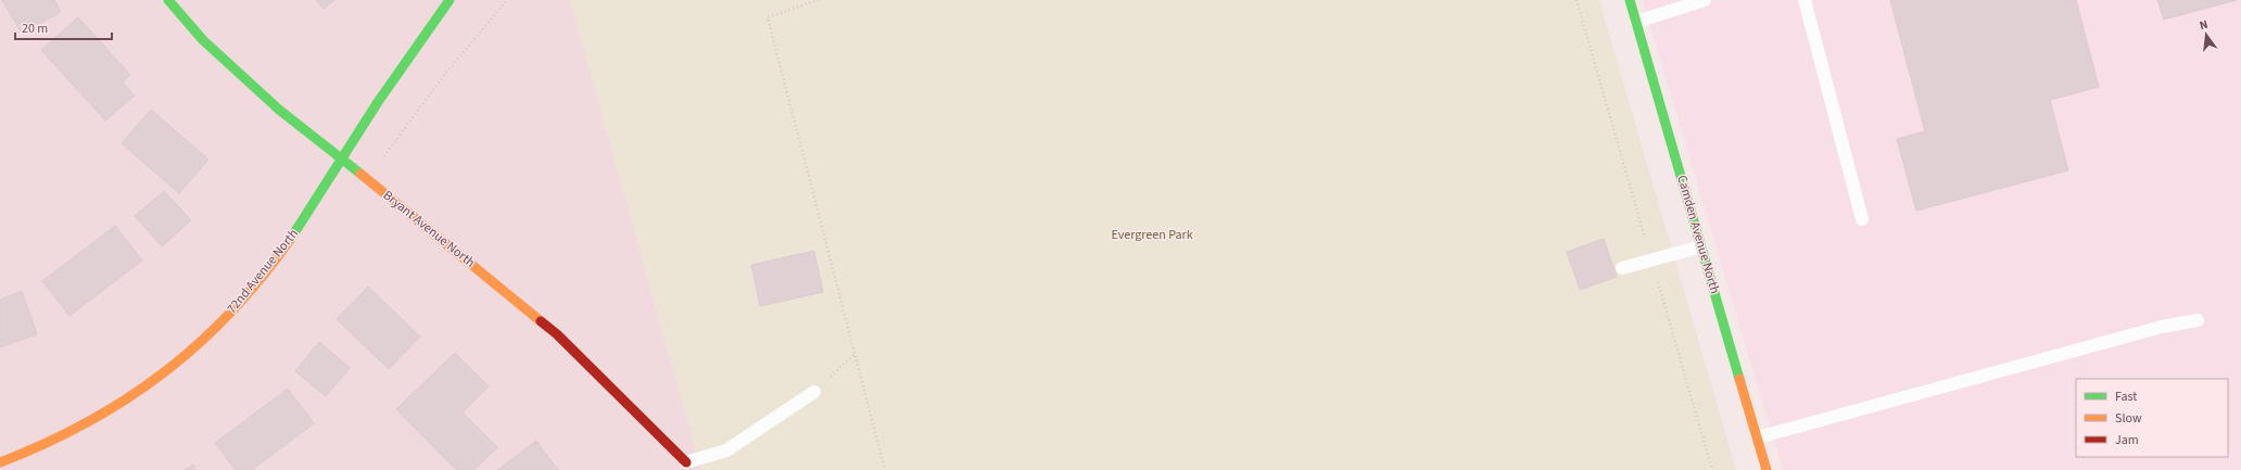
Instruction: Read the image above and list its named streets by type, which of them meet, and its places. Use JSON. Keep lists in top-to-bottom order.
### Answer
{
  "streets": {
    "street": ["Bryant Avenue North", "Camden Avenue North", "72nd Avenue North"]
  },
  "crossings": [
    ["Bryant Avenue North", "72nd Avenue North"]
  ],
  "parks": ["Evergreen Park"],
  "legend": ["Fast", "Slow", "Jam"],
  "scale_bar": "20 m",
  "north": "top"
}
